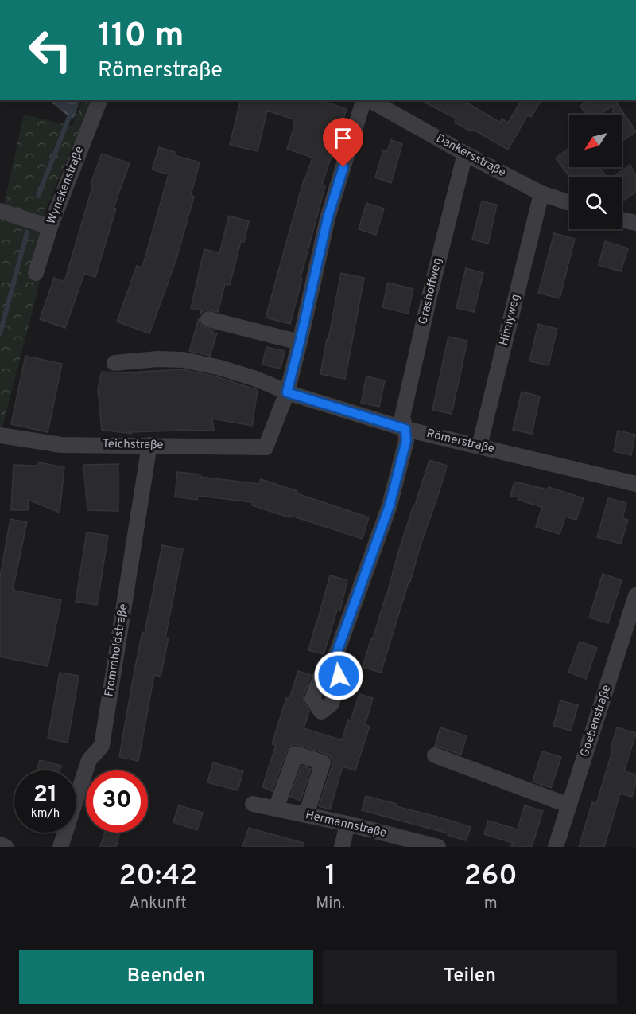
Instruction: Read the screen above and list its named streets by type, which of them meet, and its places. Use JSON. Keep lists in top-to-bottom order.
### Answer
{
  "streets": {
    "street": [
      "Dankersstraße",
      "Wynekenstraße",
      "Grashoffweg",
      "Himlyweg",
      "Römerstraße",
      "Teichstraße",
      "Frommholdstraße",
      "Goebenstraße",
      "Hermannstraße"
    ]
  },
  "crossings": [
    ["Dankersstraße", "Grashoffweg"],
    ["Dankersstraße", "Himlyweg"],
    ["Grashoffweg", "Römerstraße"],
    ["Himlyweg", "Römerstraße"],
    ["Römerstraße", "Teichstraße"],
    ["Teichstraße", "Frommholdstraße"]
  ],
  "north": "bottom left",
  "page": {
    "turn": ["110 m", "Römerstraße"],
    "speed": "21 km/h",
    "limit": "30",
    "eta": [
      "20:42",
      "Ankunft",
      "1",
      "Min.",
      "260",
      "m"
    ],
    "buttons": ["Beenden", "Teilen"]
  }
}
